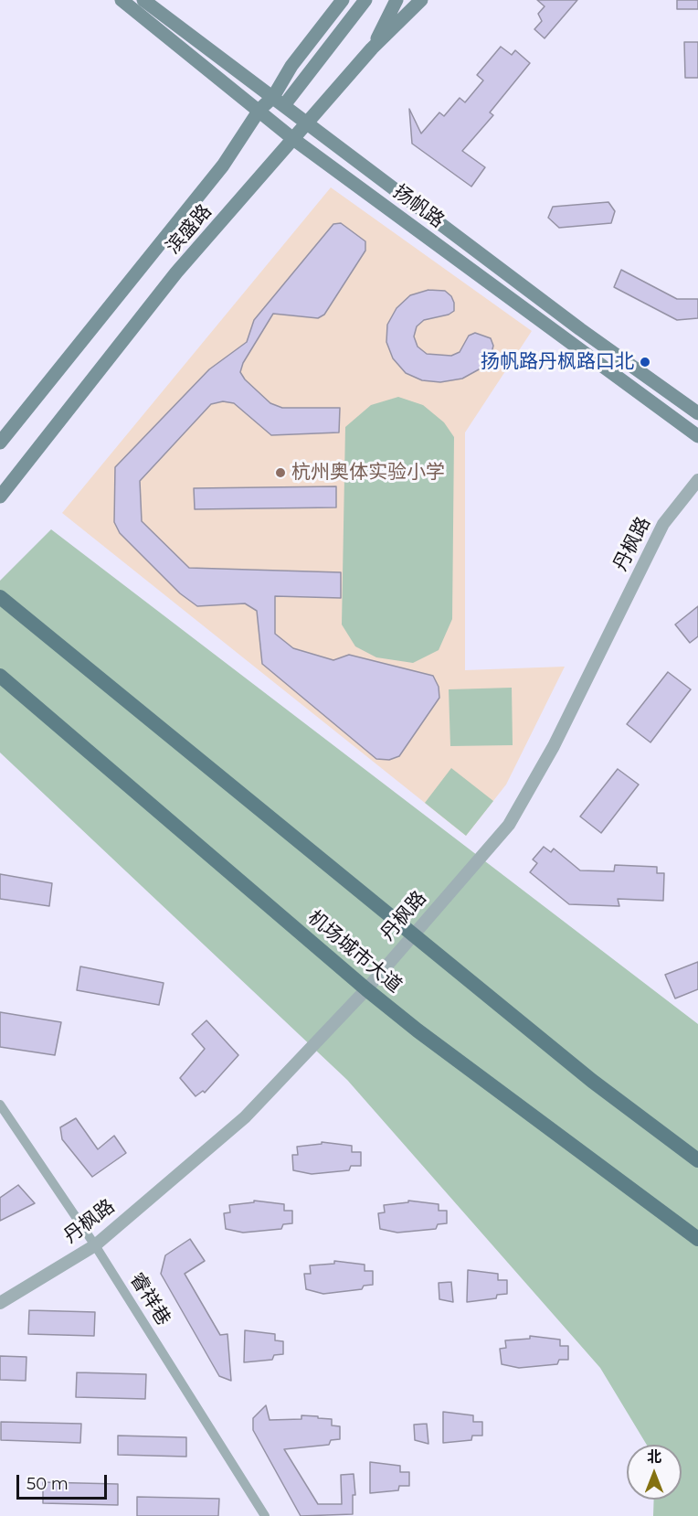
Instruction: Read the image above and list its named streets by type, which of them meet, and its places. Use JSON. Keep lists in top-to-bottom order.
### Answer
{
  "streets": {
    "main road": ["扬帆路", "滨盛路", "机场城市大道"],
    "street": ["丹枫路", "睿祥巷"]
  },
  "crossings": [
    ["扬帆路", "滨盛路"],
    ["丹枫路", "机场城市大道"],
    ["丹枫路", "睿祥巷"]
  ],
  "places": ["扬帆路丹枫路口北", "杭州奥体实验小学"],
  "scale_bar": "50 m",
  "north": "top"
}
